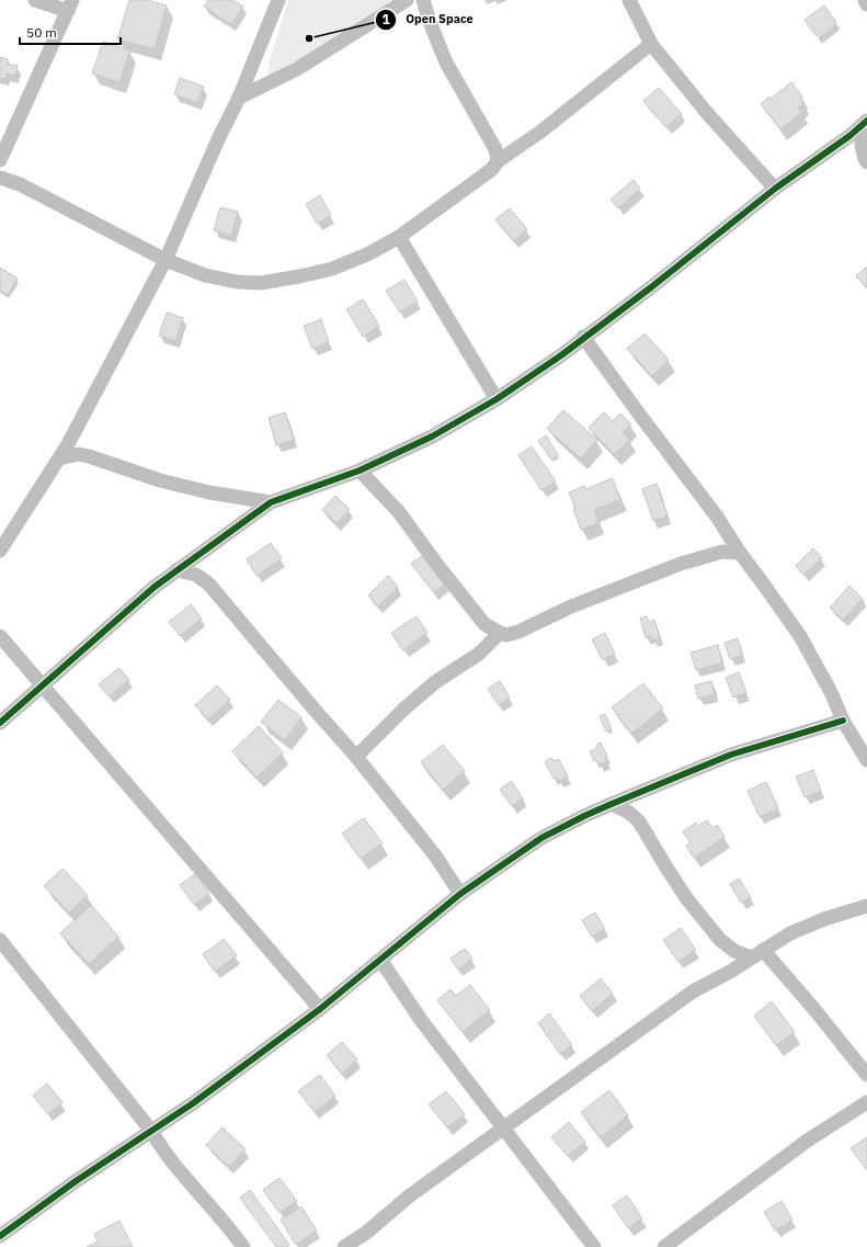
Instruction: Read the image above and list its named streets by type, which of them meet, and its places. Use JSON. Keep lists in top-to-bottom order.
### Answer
{
  "places": ["Open Space"],
  "scale_bar": "50 m"
}
